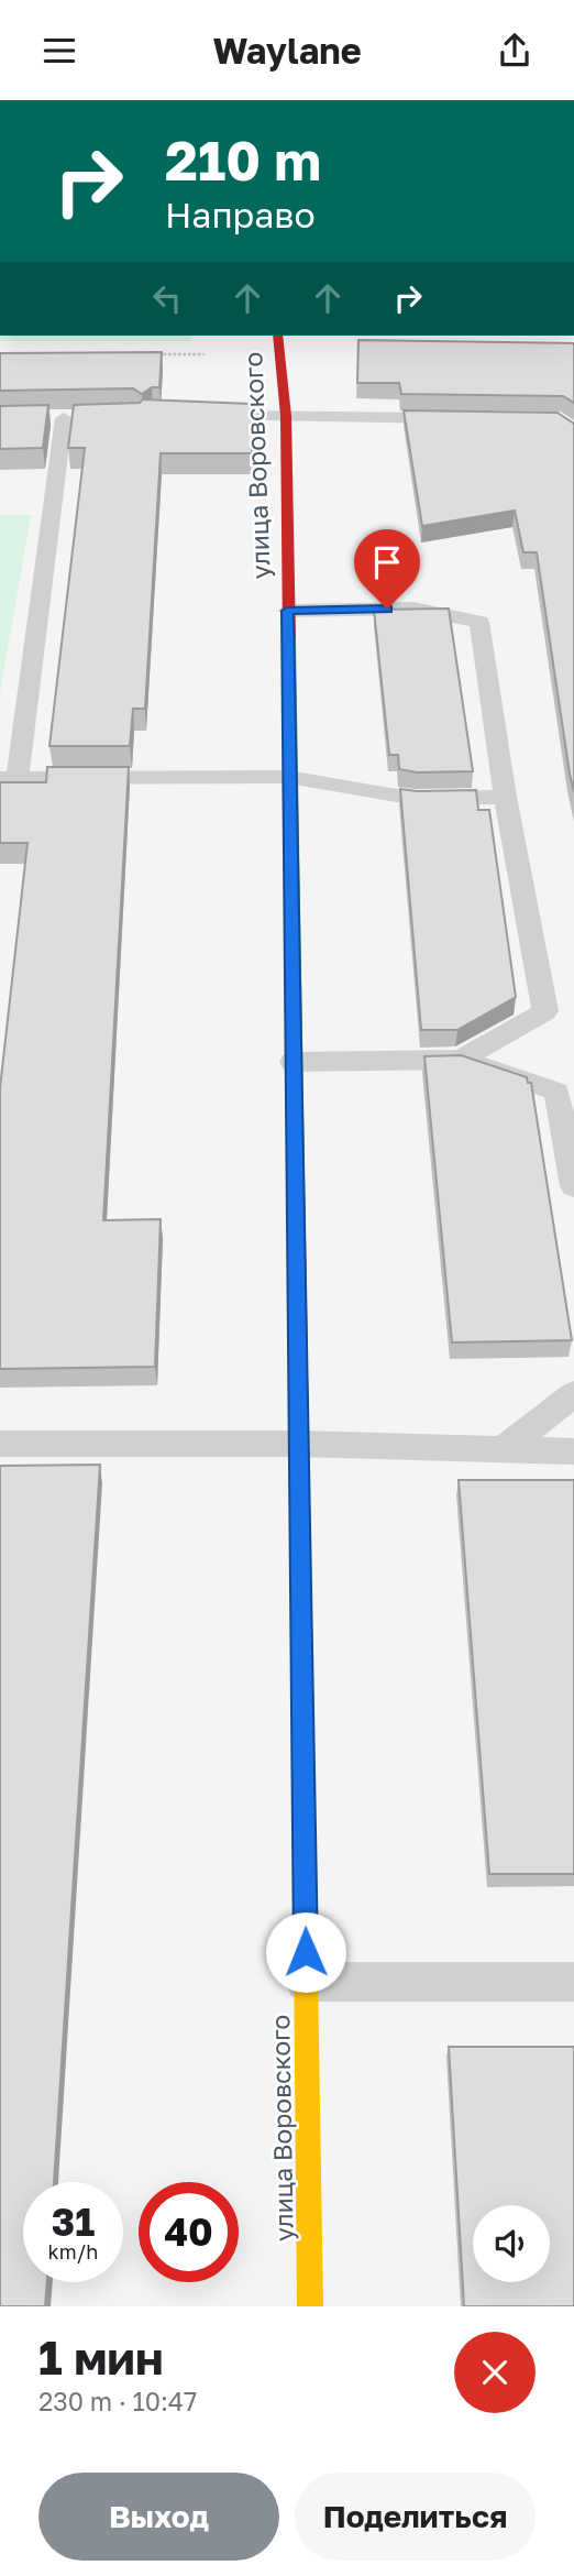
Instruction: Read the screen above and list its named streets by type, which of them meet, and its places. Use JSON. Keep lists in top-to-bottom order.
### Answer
{
  "streets": {
    "street": ["улица Воровского"]
  },
  "page": {
    "header": "Waylane",
    "turn": ["210 m", "Направо"],
    "speed": "31 km/h",
    "limit": "40",
    "heading": ["1 мин", "230 m · 10:47"],
    "buttons": ["Выход", "Поделиться"]
  }
}
